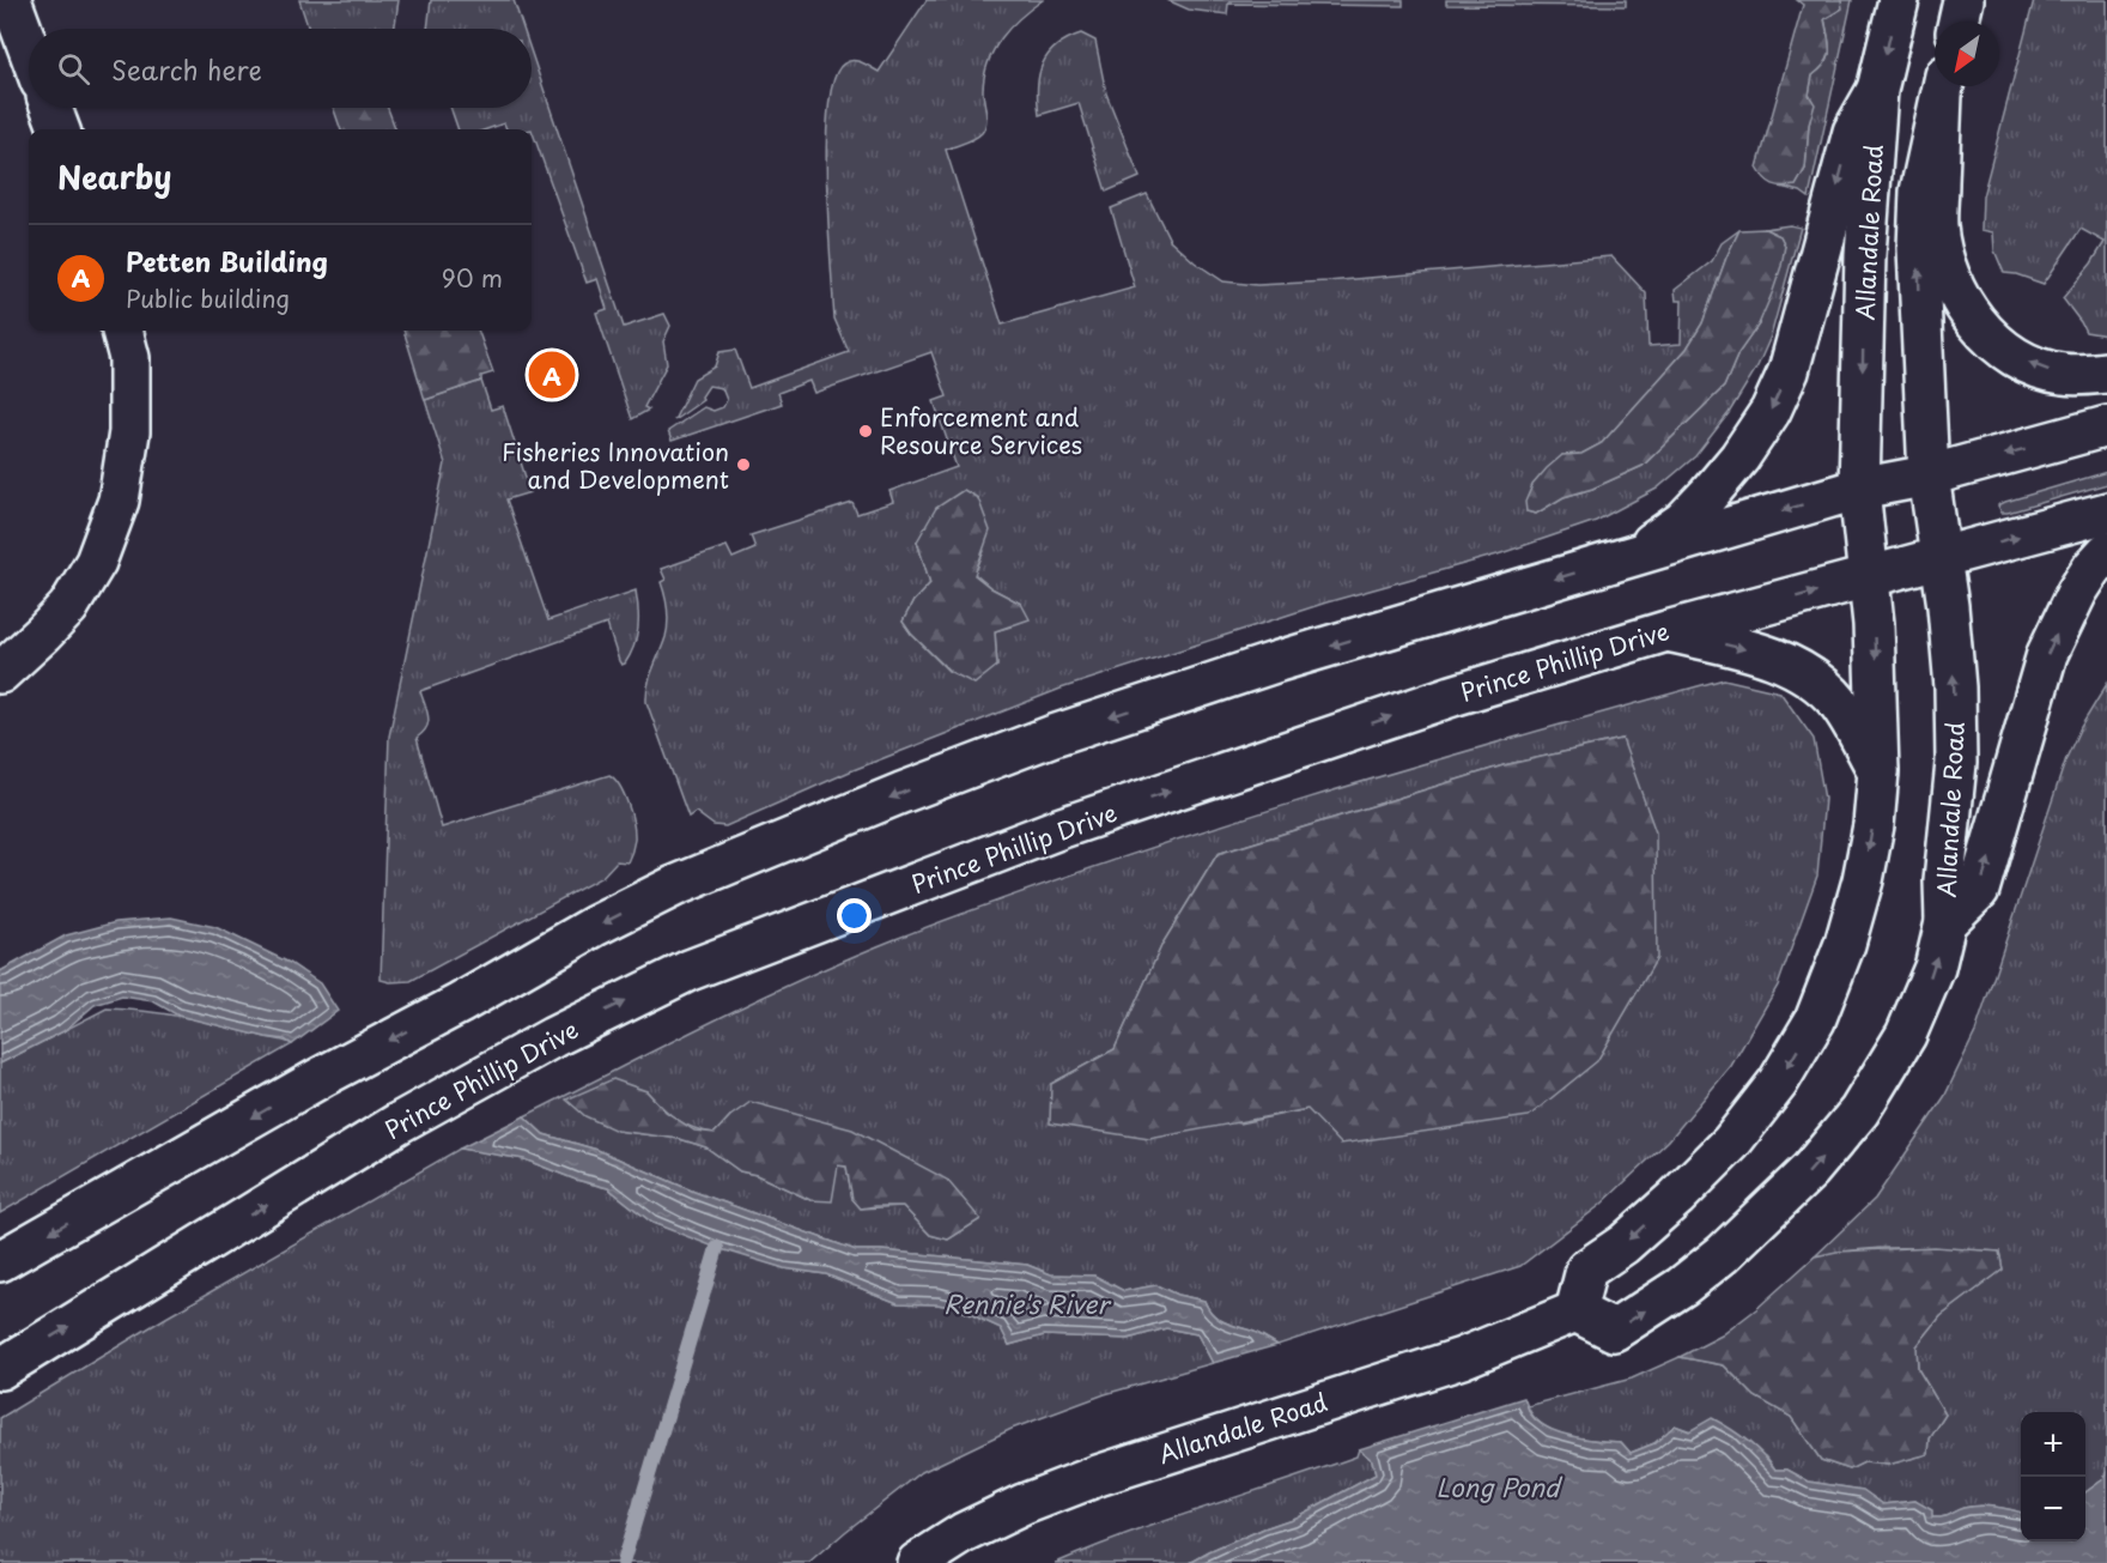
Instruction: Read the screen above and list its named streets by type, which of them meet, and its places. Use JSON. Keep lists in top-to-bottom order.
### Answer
{
  "streets": {
    "main road": ["Allandale Road", "Prince Phillip Drive"]
  },
  "crossings": [
    ["Allandale Road", "Prince Phillip Drive"]
  ],
  "water": ["Rennie's River", "Long Pond"],
  "places": ["Enforcement and Resource Services", "Fisheries Innovation and Development"],
  "north": "bottom left",
  "page": {
    "search": "Search here",
    "heading": "Nearby",
    "list": [
      {
        "mark": "A",
        "name": "Petten Building",
        "note": "Public building",
        "value": "90 m"
      }
    ],
    "pins": "A",
    "map_buttons": ["+", "−"]
  }
}
